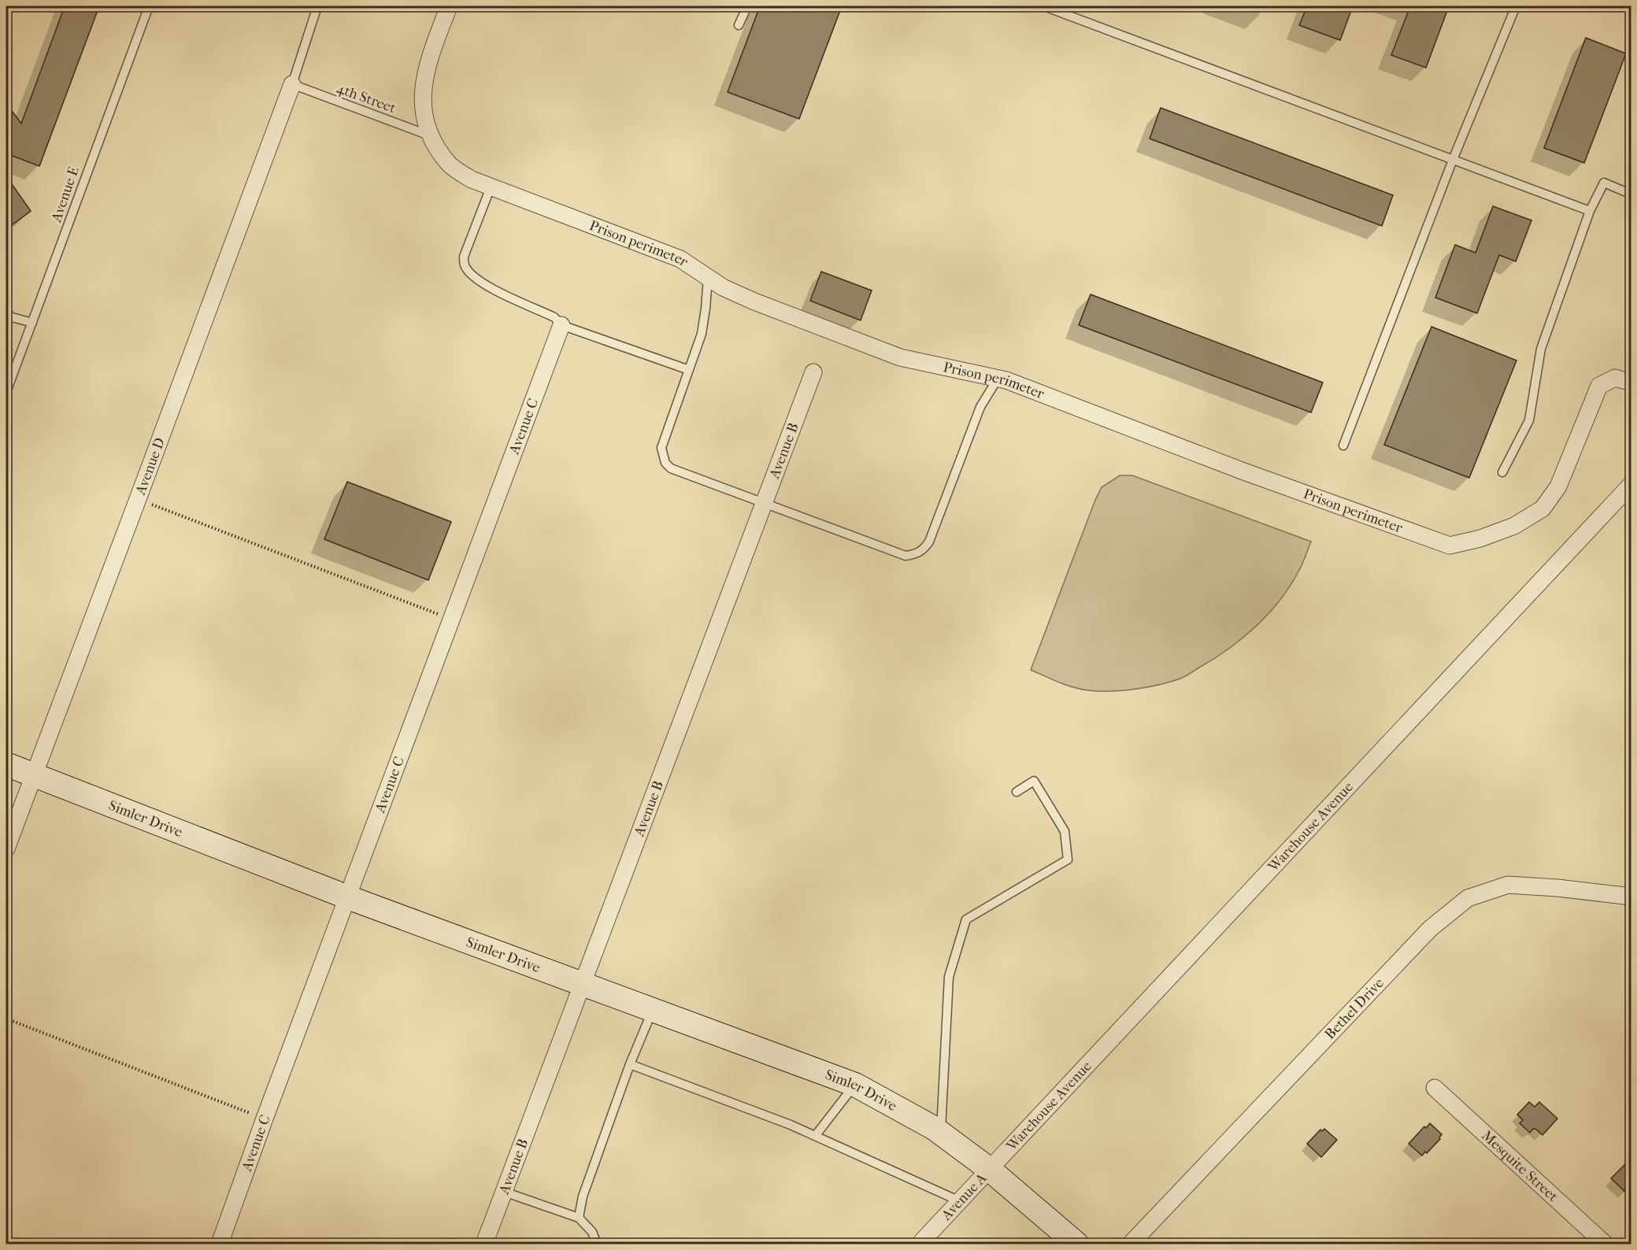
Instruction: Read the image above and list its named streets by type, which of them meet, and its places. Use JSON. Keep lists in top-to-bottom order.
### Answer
{
  "streets": {
    "street": [
      "Prison perimeter",
      "Avenue C",
      "Avenue B",
      "Avenue D",
      "Simler Drive",
      "Warehouse Avenue",
      "Bethel Drive",
      "Mesquite Street",
      "Avenue A"
    ],
    "lane": ["4th Street", "Avenue E"]
  },
  "crossings": [
    ["4th Street", "Prison perimeter"],
    ["4th Street", "Avenue D"],
    ["Avenue C", "Simler Drive"],
    ["Avenue B", "Simler Drive"],
    ["Avenue D", "Simler Drive"],
    ["Simler Drive", "Warehouse Avenue"],
    ["Simler Drive", "Avenue A"],
    ["Warehouse Avenue", "Avenue A"]
  ]
}
